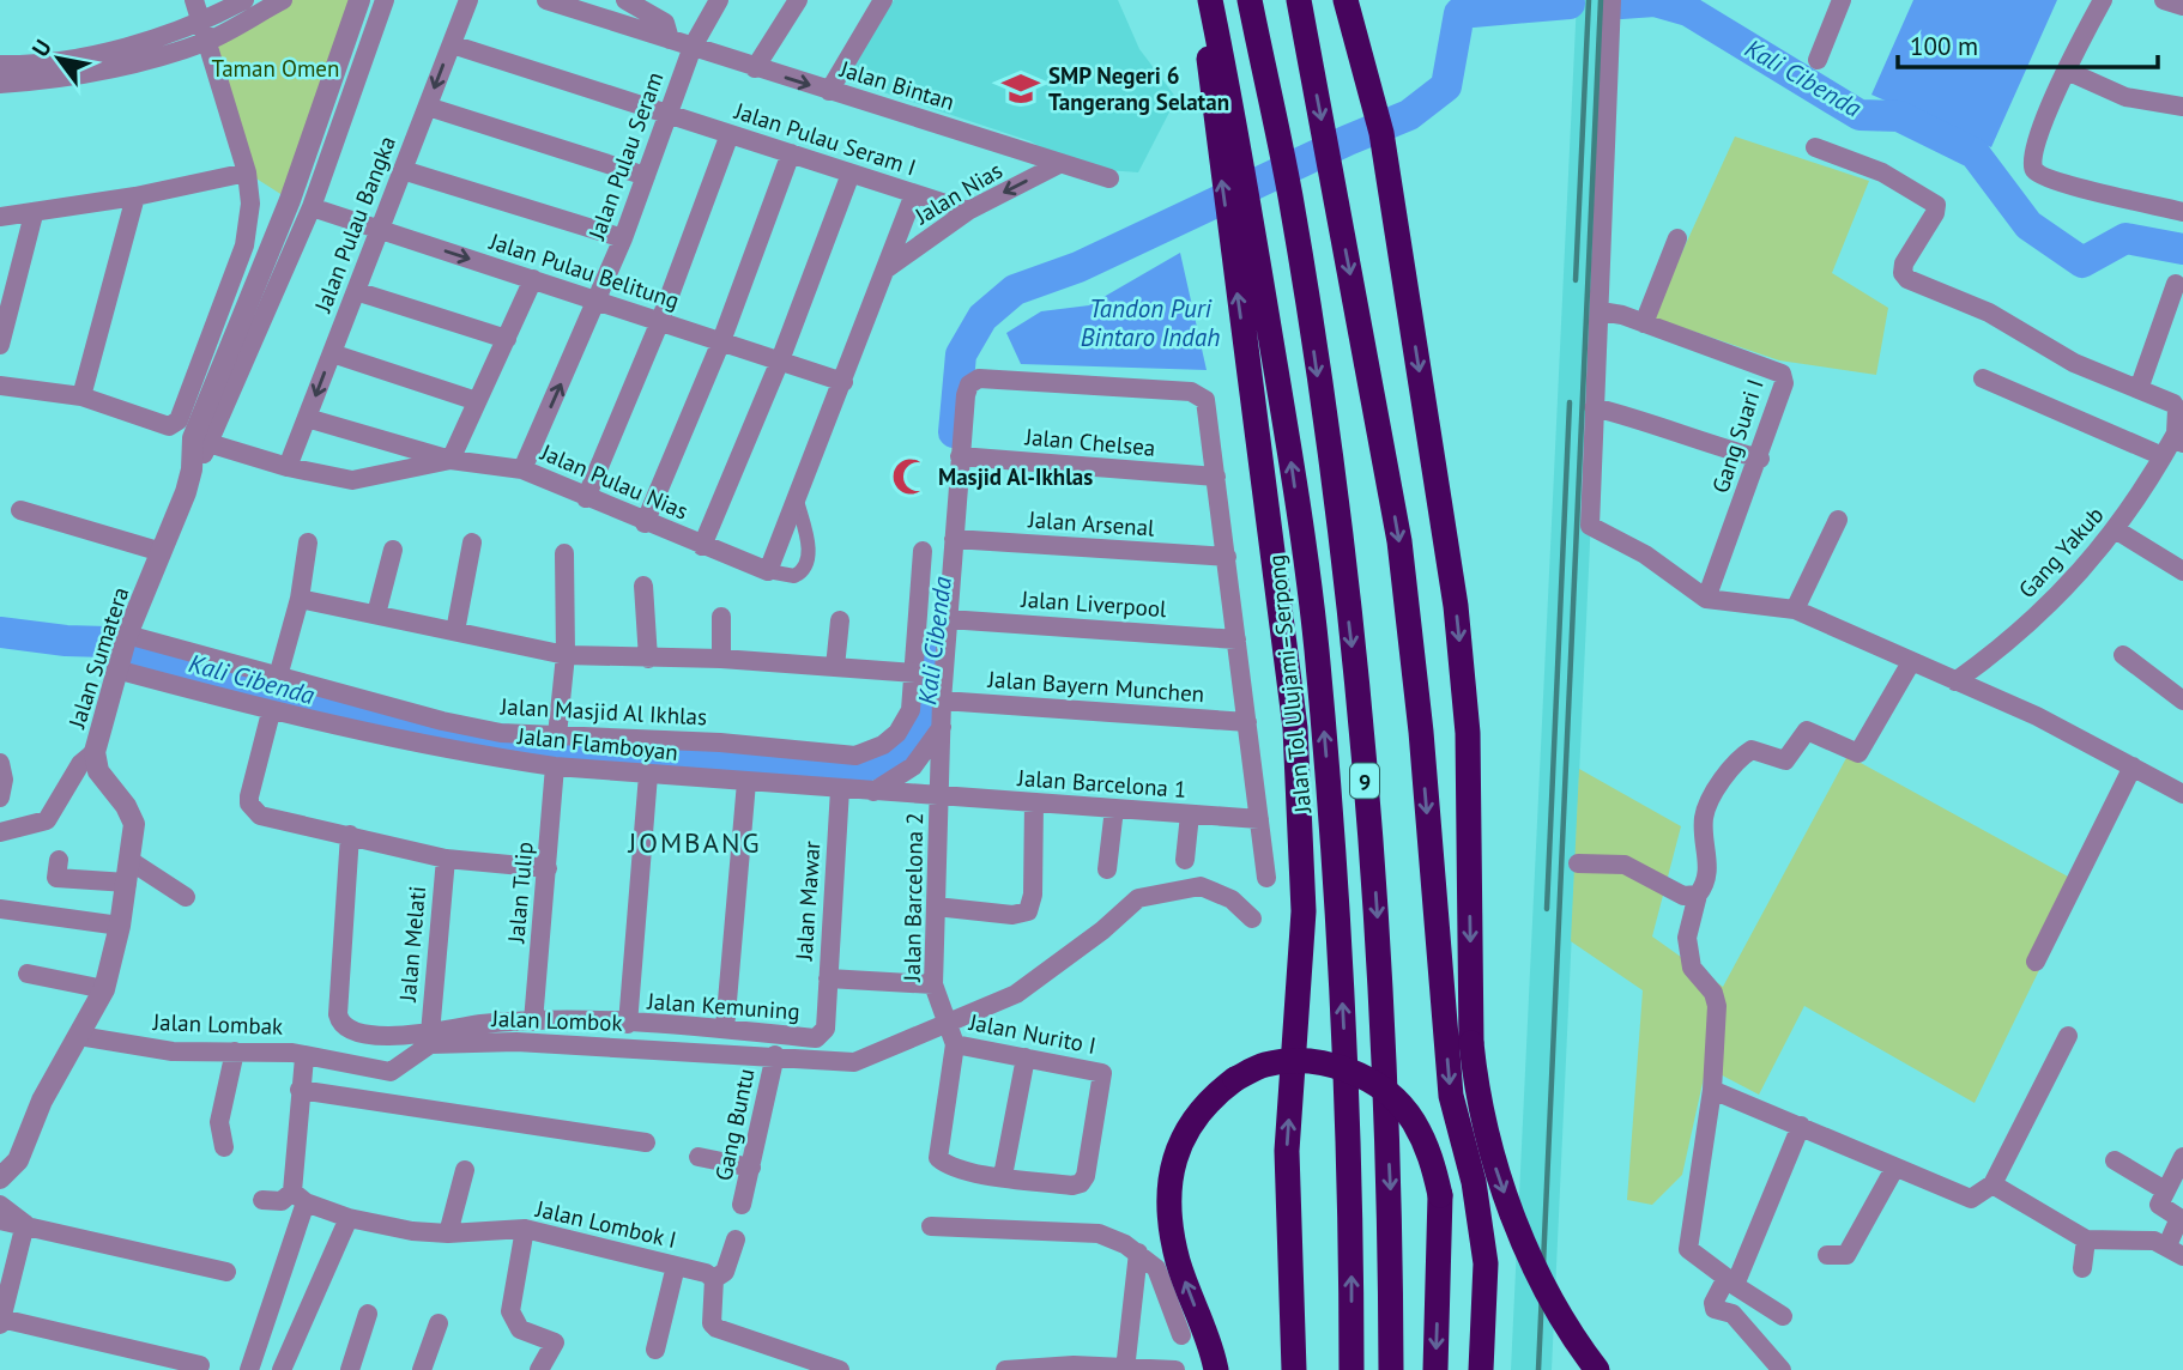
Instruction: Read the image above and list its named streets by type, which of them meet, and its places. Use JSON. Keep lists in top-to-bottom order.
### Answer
{
  "streets": {
    "highway": ["Jalan Tol Ulujami–Serpong", "9"],
    "street": [
      "Jalan Bintan",
      "Jalan Pulau Seram I",
      "Jalan Pulau Seram",
      "Jalan Nias",
      "Jalan Pulau Bangka",
      "Jalan Pulau Belitung",
      "Gang Suari I",
      "Jalan Chelsea",
      "Jalan Pulau Nias",
      "Jalan Arsenal",
      "Gang Yakub",
      "Jalan Liverpool",
      "Jalan Sumatera",
      "Jalan Bayern Munchen",
      "Jalan Masjid Al Ikhlas",
      "Jalan Flamboyan",
      "Jalan Barcelona 1",
      "Jalan Tulip",
      "Jalan Barcelona 2",
      "Jalan Mawar",
      "Jalan Melati",
      "Jalan Kemuning",
      "Jalan Lombok",
      "Jalan Lombak",
      "Jalan Nurito I",
      "Gang Buntu",
      "Jalan Lombok I"
    ]
  },
  "crossings": [
    ["Jalan Bintan", "Jalan Pulau Seram"],
    ["Jalan Bintan", "Jalan Nias"],
    ["Jalan Pulau Seram I", "Jalan Pulau Seram"],
    ["Jalan Pulau Seram I", "Jalan Nias"],
    ["Jalan Pulau Seram I", "Jalan Pulau Bangka"],
    ["Jalan Pulau Seram", "Jalan Pulau Belitung"],
    ["Jalan Pulau Seram", "Jalan Pulau Nias"],
    ["Jalan Pulau Bangka", "Jalan Pulau Belitung"],
    ["Jalan Pulau Bangka", "Jalan Pulau Nias"],
    ["Jalan Pulau Belitung", "Jalan Sumatera"],
    ["Jalan Chelsea", "Jalan Barcelona 2"],
    ["Jalan Pulau Nias", "Jalan Sumatera"],
    ["Jalan Arsenal", "Jalan Barcelona 2"],
    ["Jalan Liverpool", "Jalan Barcelona 2"],
    ["Jalan Sumatera", "Jalan Masjid Al Ikhlas"],
    ["Jalan Sumatera", "Jalan Flamboyan"],
    ["Jalan Sumatera", "Jalan Lombak"],
    ["Jalan Bayern Munchen", "Jalan Barcelona 2"],
    ["Jalan Flamboyan", "Jalan Barcelona 1"],
    ["Jalan Flamboyan", "Jalan Tulip"],
    ["Jalan Flamboyan", "Jalan Barcelona 2"],
    ["Jalan Flamboyan", "Jalan Mawar"],
    ["Jalan Barcelona 1", "Jalan Barcelona 2"],
    ["Jalan Tulip", "Jalan Kemuning"],
    ["Jalan Barcelona 2", "Jalan Lombok"],
    ["Jalan Barcelona 2", "Jalan Nurito I"],
    ["Jalan Mawar", "Jalan Kemuning"],
    ["Jalan Melati", "Jalan Kemuning"],
    ["Jalan Lombok", "Jalan Lombak"],
    ["Jalan Lombok", "Gang Buntu"]
  ],
  "one_way": ["Jalan Nias"],
  "districts": ["JOMBANG"],
  "water": ["Kali Cibenda", "Tandon Puri Bintaro Indah"],
  "parks": ["Taman Omen"],
  "places": {
    "school or university": ["SMP Negeri 6 Tangerang Selatan"],
    "mosque": ["Masjid Al-Ikhlas"]
  },
  "scale_bar": "100 m",
  "north": "top left"
}
